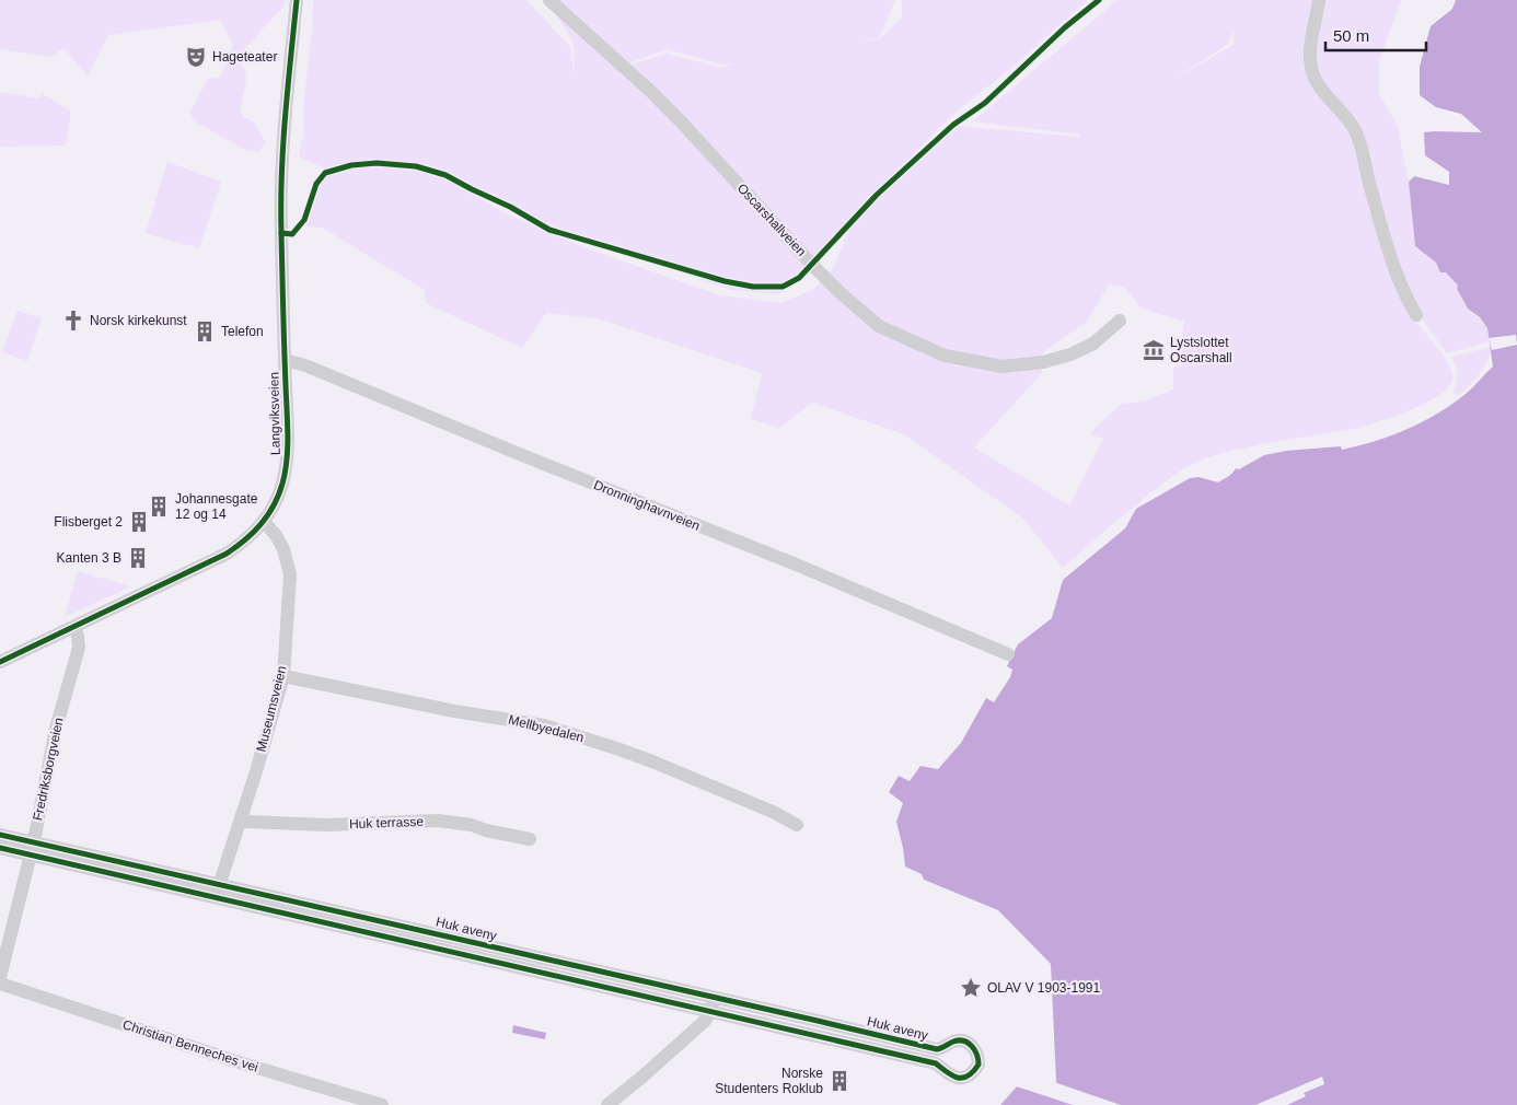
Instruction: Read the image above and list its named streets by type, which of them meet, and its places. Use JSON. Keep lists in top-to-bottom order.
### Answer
{
  "streets": {
    "street": [
      "Oscarshallveien",
      "Langviksveien",
      "Dronninghavnveien",
      "Museumsveien",
      "Mellbyedalen",
      "Fredriksborgveien",
      "Huk terrasse",
      "Huk aveny",
      "Christian Benneches vei"
    ]
  },
  "crossings": [
    ["Langviksveien", "Dronninghavnveien"],
    ["Langviksveien", "Museumsveien"],
    ["Langviksveien", "Fredriksborgveien"],
    ["Museumsveien", "Mellbyedalen"],
    ["Museumsveien", "Huk terrasse"],
    ["Museumsveien", "Huk aveny"],
    ["Fredriksborgveien", "Huk aveny"]
  ],
  "places": {
    "theatre": ["Hageteater"],
    "church": ["Norsk kirkekunst"],
    "building": [
      "Telefon",
      "Johannesgate 12 og 14",
      "Flisberget 2",
      "Kanten 3 B",
      "Norske Studenters Roklub"
    ],
    "museum": ["Lystslottet Oscarshall"],
    "place": ["OLAV V 1903-1991"]
  },
  "scale_bar": "50 m"
}
